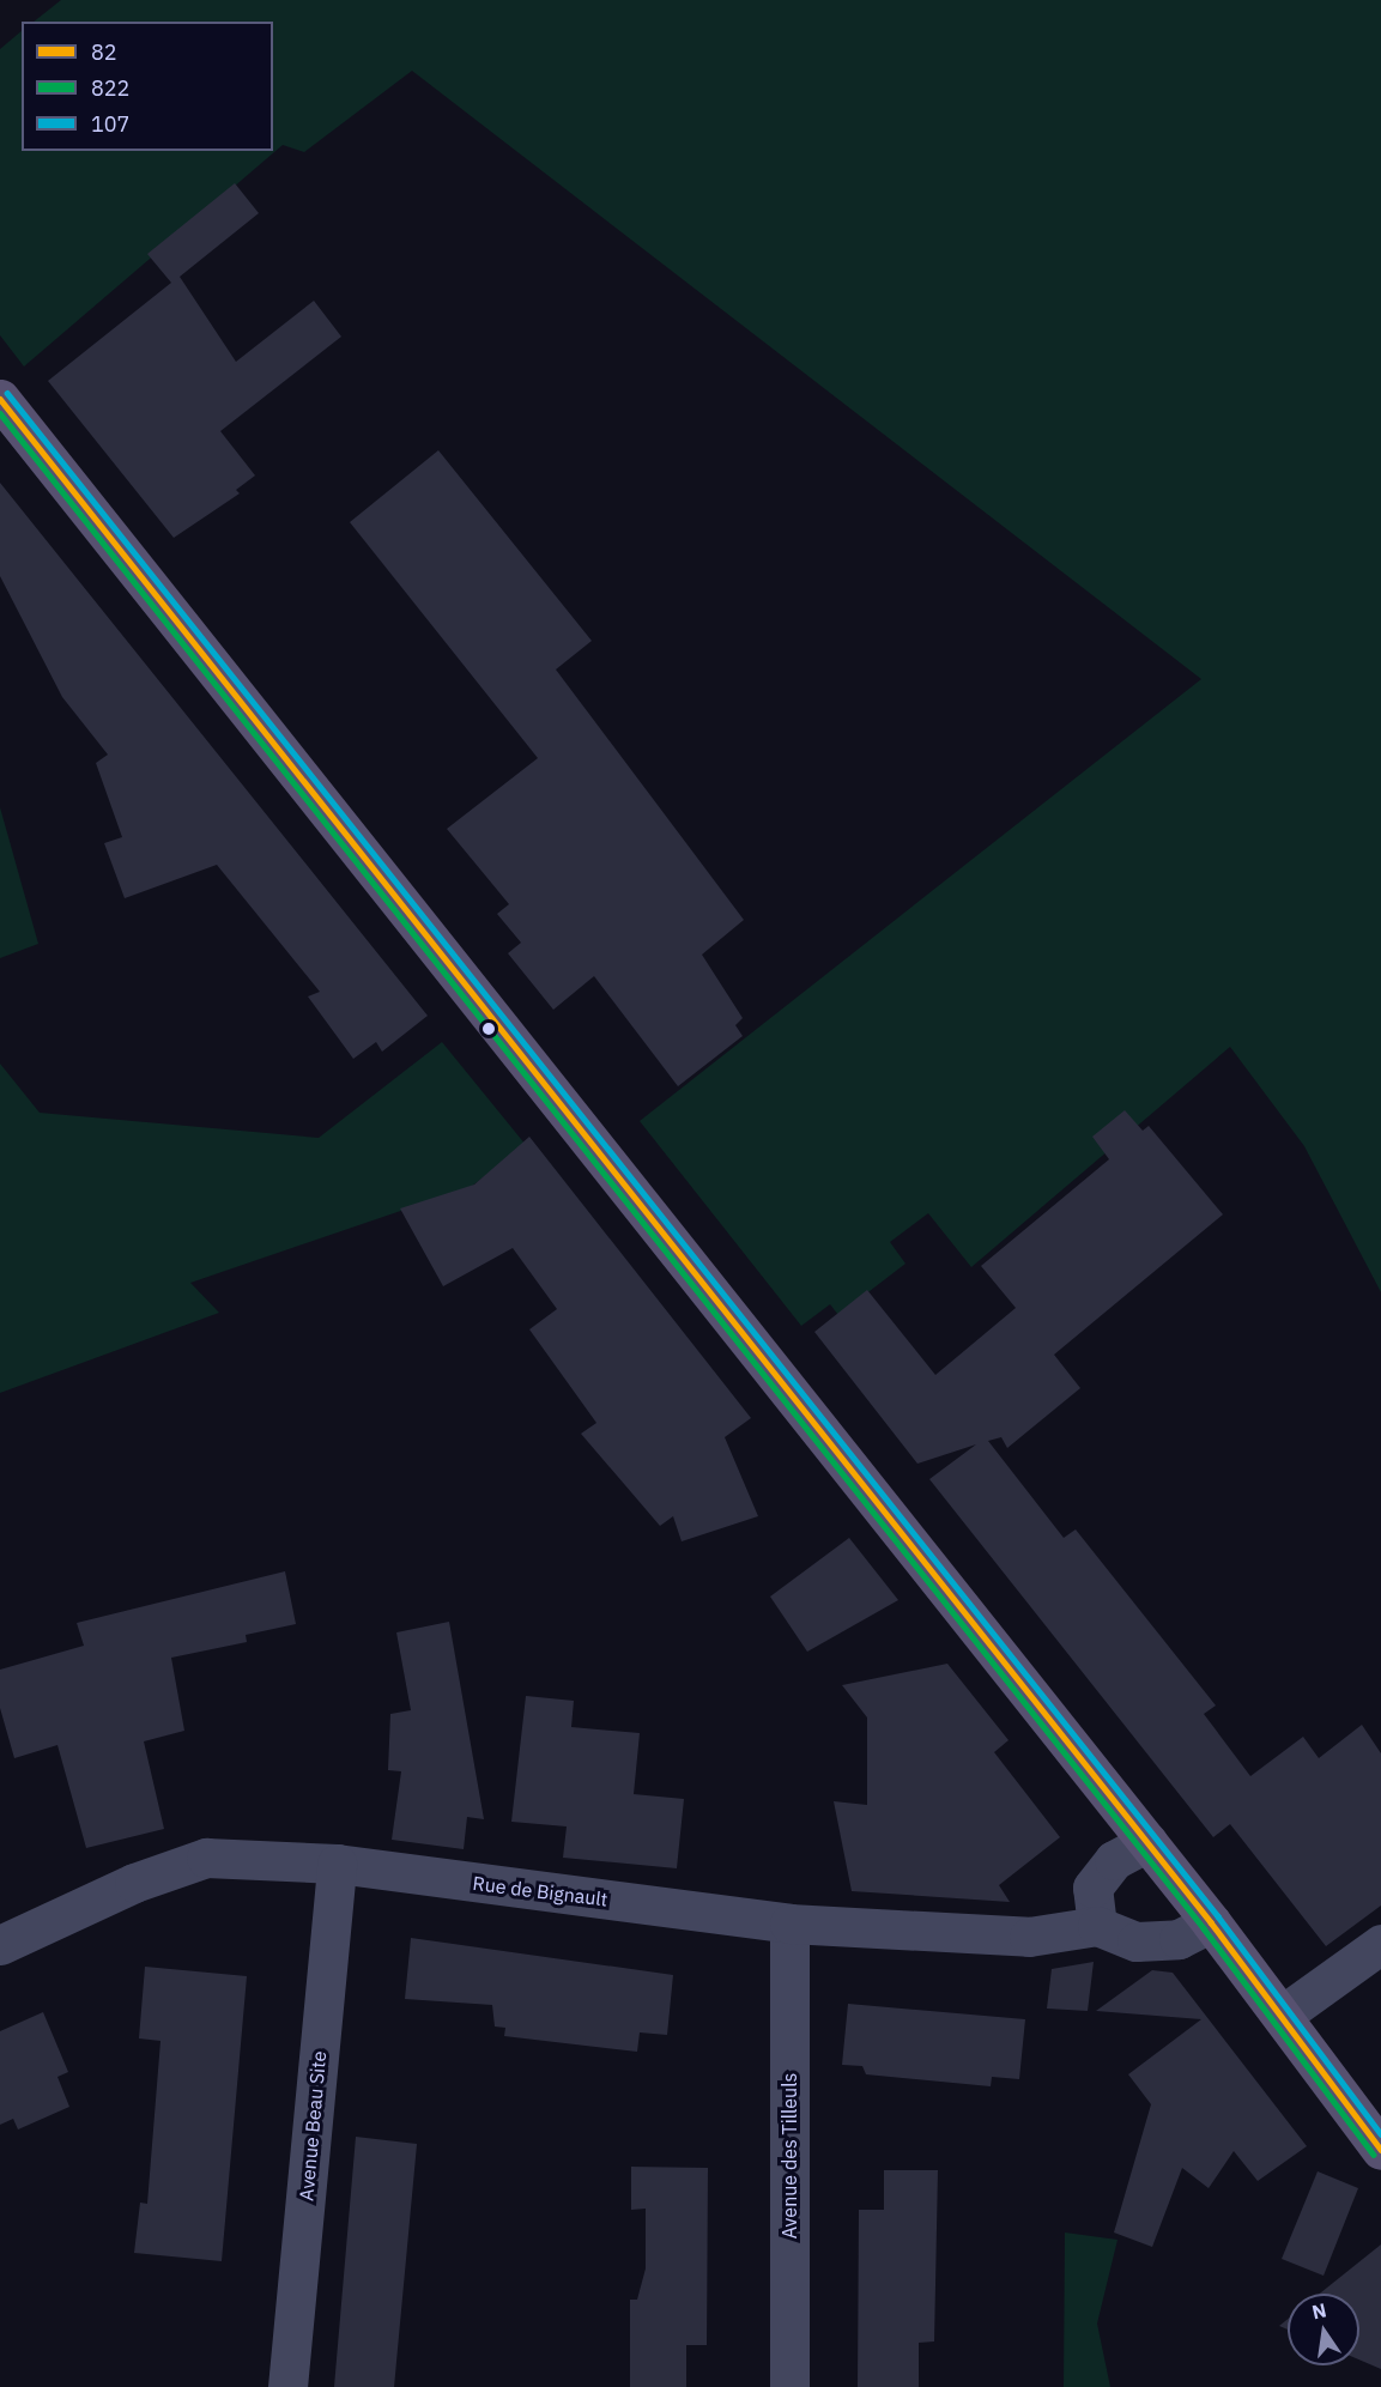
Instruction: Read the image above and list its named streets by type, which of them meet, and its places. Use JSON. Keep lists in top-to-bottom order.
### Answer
{
  "streets": {
    "street": ["Rue de Bignault", "Avenue Beau Site", "Avenue des Tilleuls"]
  },
  "crossings": [
    ["Rue de Bignault", "Avenue Beau Site"],
    ["Rue de Bignault", "Avenue des Tilleuls"]
  ],
  "lines": ["transit line 107", "transit line 82", "transit line 822"],
  "legend": ["82", "822", "107"],
  "north": "top"
}
